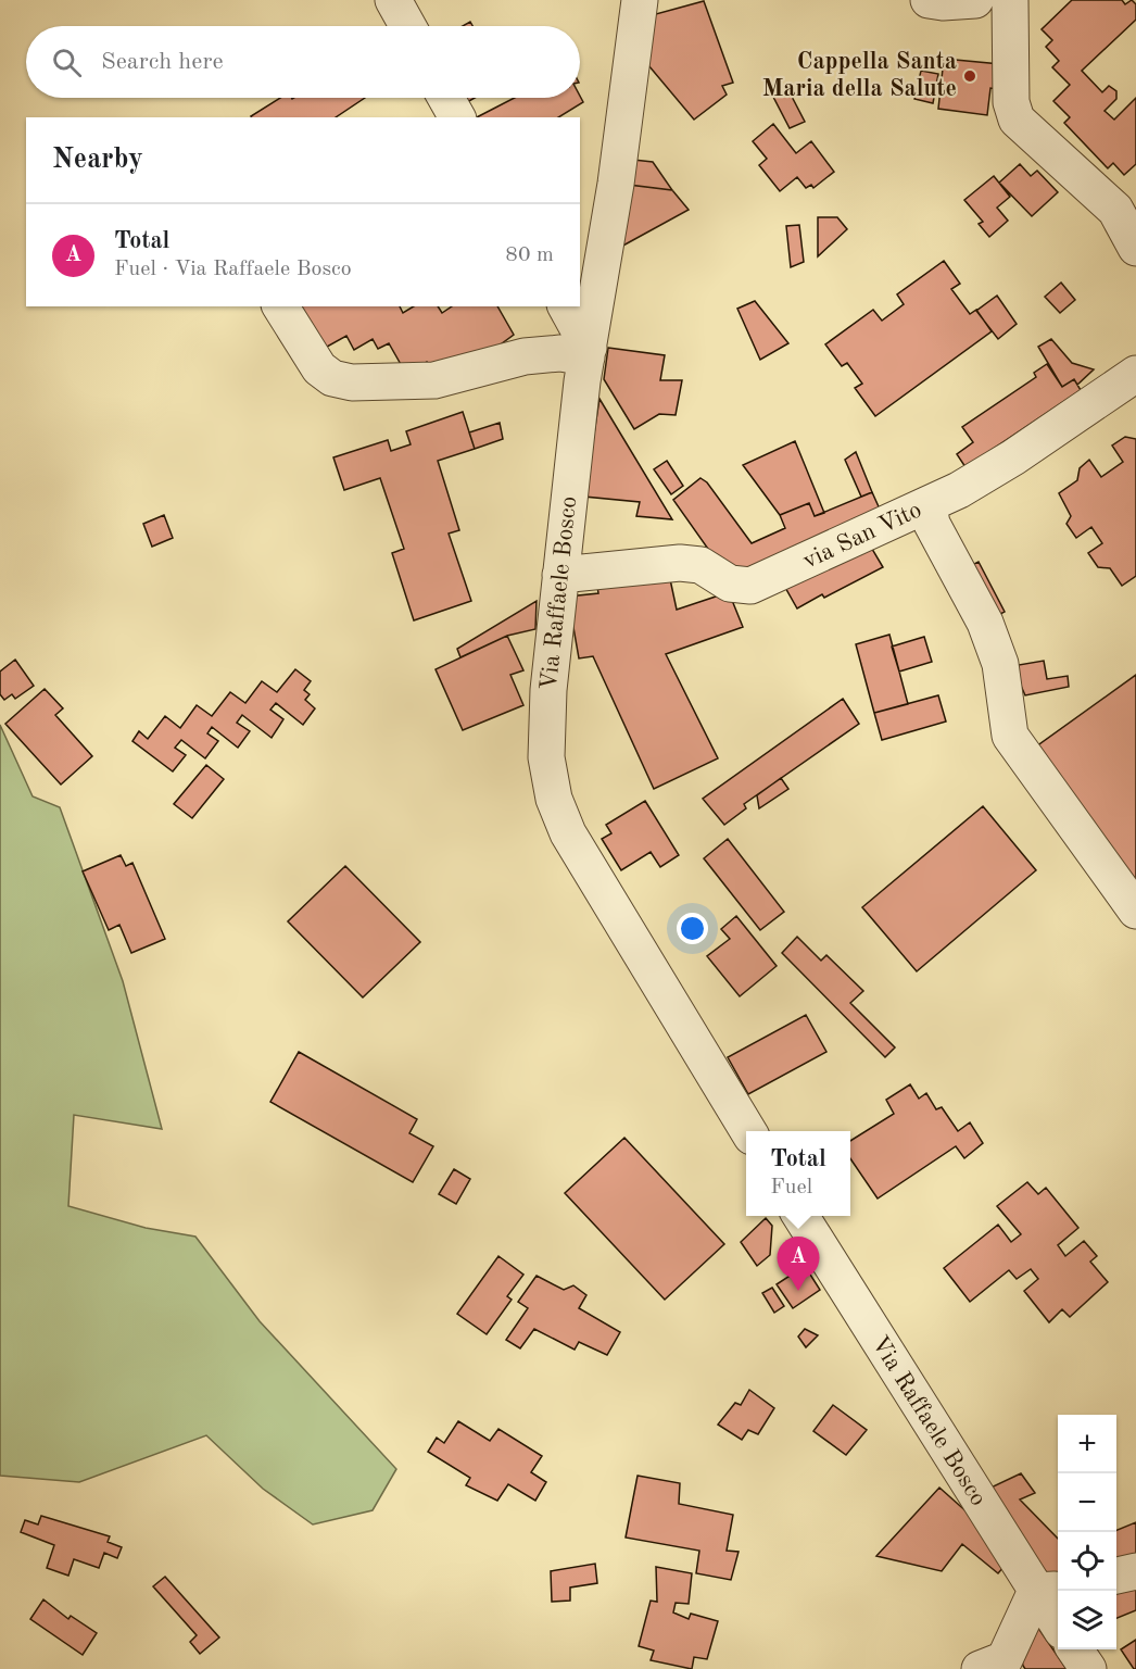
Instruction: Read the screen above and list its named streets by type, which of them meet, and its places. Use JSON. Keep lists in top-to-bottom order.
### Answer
{
  "streets": {
    "street": ["via San Vito", "Via Raffaele Bosco"]
  },
  "crossings": [
    ["via San Vito", "Via Raffaele Bosco"]
  ],
  "places": ["Cappella Santa Maria della Salute"],
  "page": {
    "search": "Search here",
    "heading": "Nearby",
    "list": [
      {
        "mark": "A",
        "name": "Total",
        "note": "Fuel · Via Raffaele Bosco",
        "value": "80 m"
      }
    ],
    "popup": ["Total", "Fuel"],
    "pins": "A",
    "map_buttons": ["+", "−"]
  }
}
